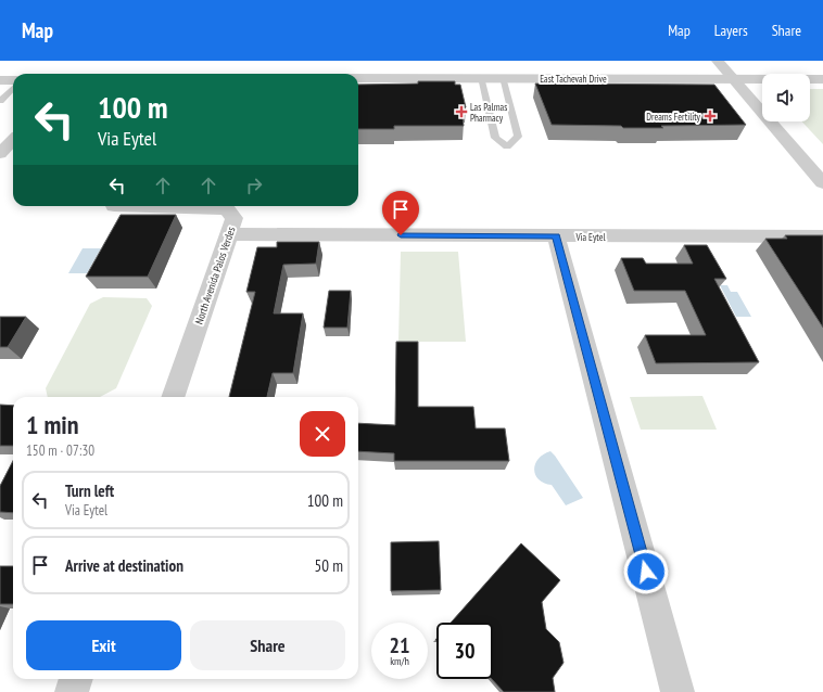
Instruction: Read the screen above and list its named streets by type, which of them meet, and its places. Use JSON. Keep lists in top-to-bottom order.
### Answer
{
  "streets": {
    "street": ["East Tachevah Drive", "Via Eytel", "North Avenida Palos Verdes"]
  },
  "crossings": [
    ["Via Eytel", "North Avenida Palos Verdes"]
  ],
  "places": {
    "health": ["Las Palmas Pharmacy", "Dreams Fertility"]
  },
  "page": {
    "header": "Map",
    "nav": ["Map", "Layers", "Share"],
    "turn": ["100 m", "Via Eytel"],
    "heading": ["1 min", "150 m · 07:30"],
    "list": [
      {
        "name": "Turn left",
        "note": "Via Eytel",
        "value": "100 m"
      },
      {
        "name": "Arrive at destination",
        "value": "50 m"
      }
    ],
    "buttons": ["Exit", "Share"],
    "speed": "21 km/h",
    "limit": "30"
  }
}
